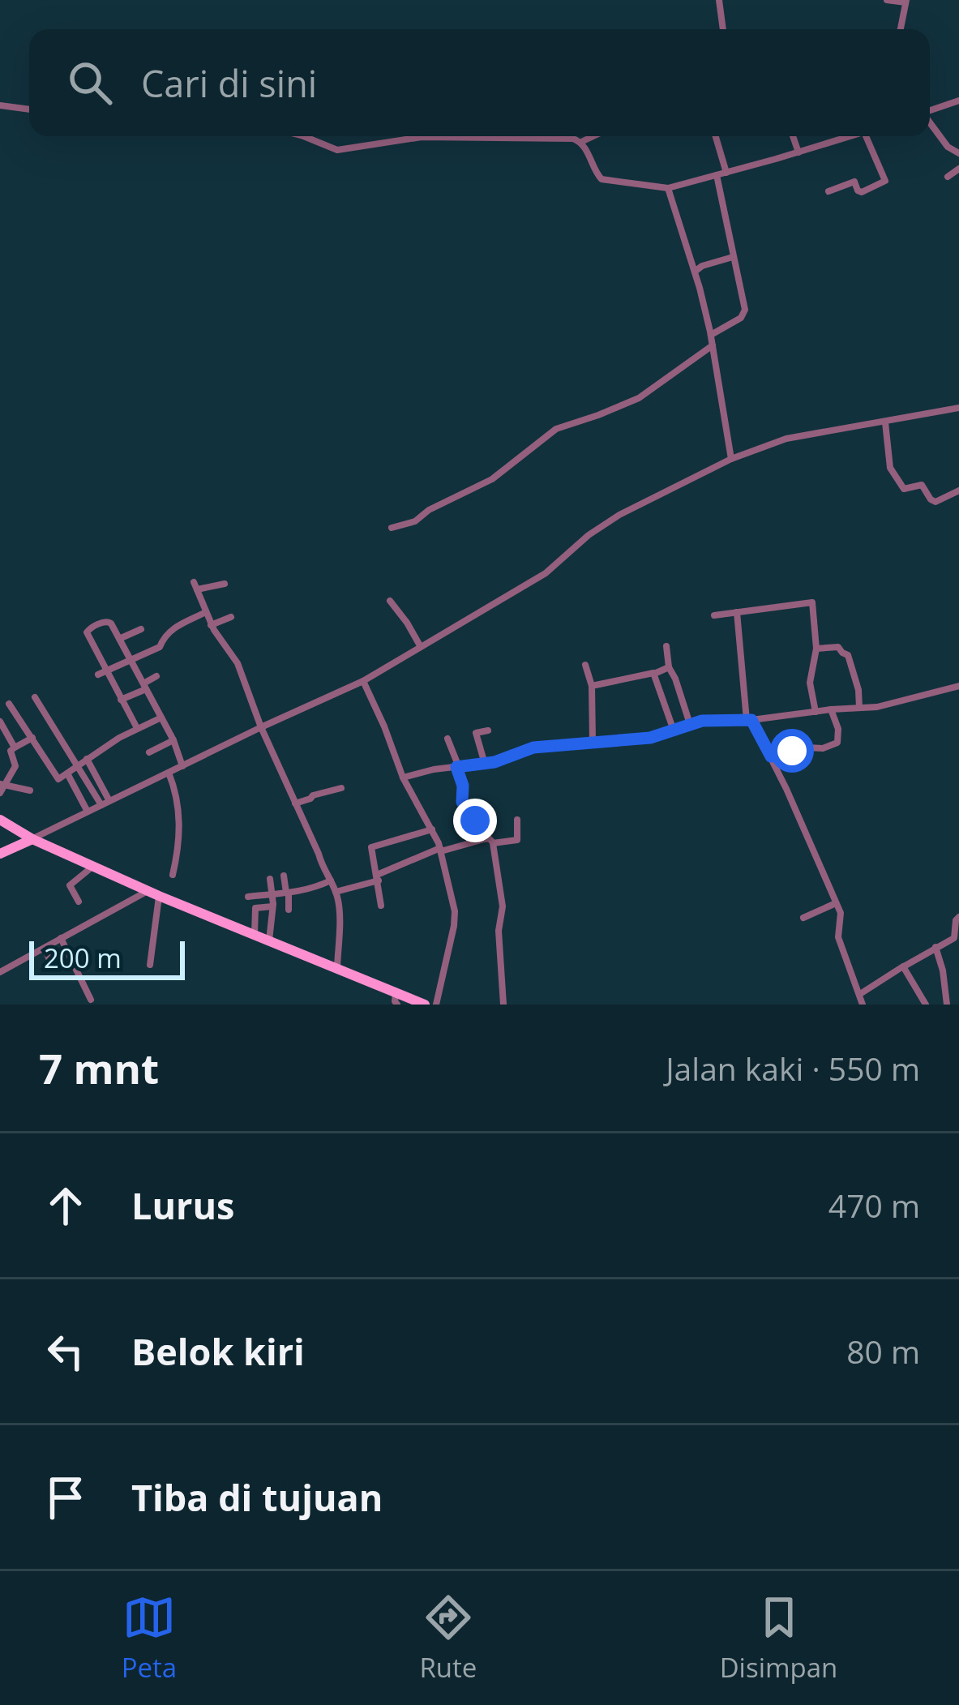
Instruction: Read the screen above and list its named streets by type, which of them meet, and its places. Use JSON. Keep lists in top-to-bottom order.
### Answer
{
  "scale_bar": "200 m",
  "page": {
    "search": "Cari di sini",
    "scale": "200 m",
    "heading": ["7 mnt", "Jalan kaki · 550 m"],
    "list": [
      ["Lurus", "470 m"],
      ["Belok kiri", "80 m"],
      "Tiba di tujuan"
    ],
    "nav": ["Peta", "Rute", "Disimpan"]
  }
}
